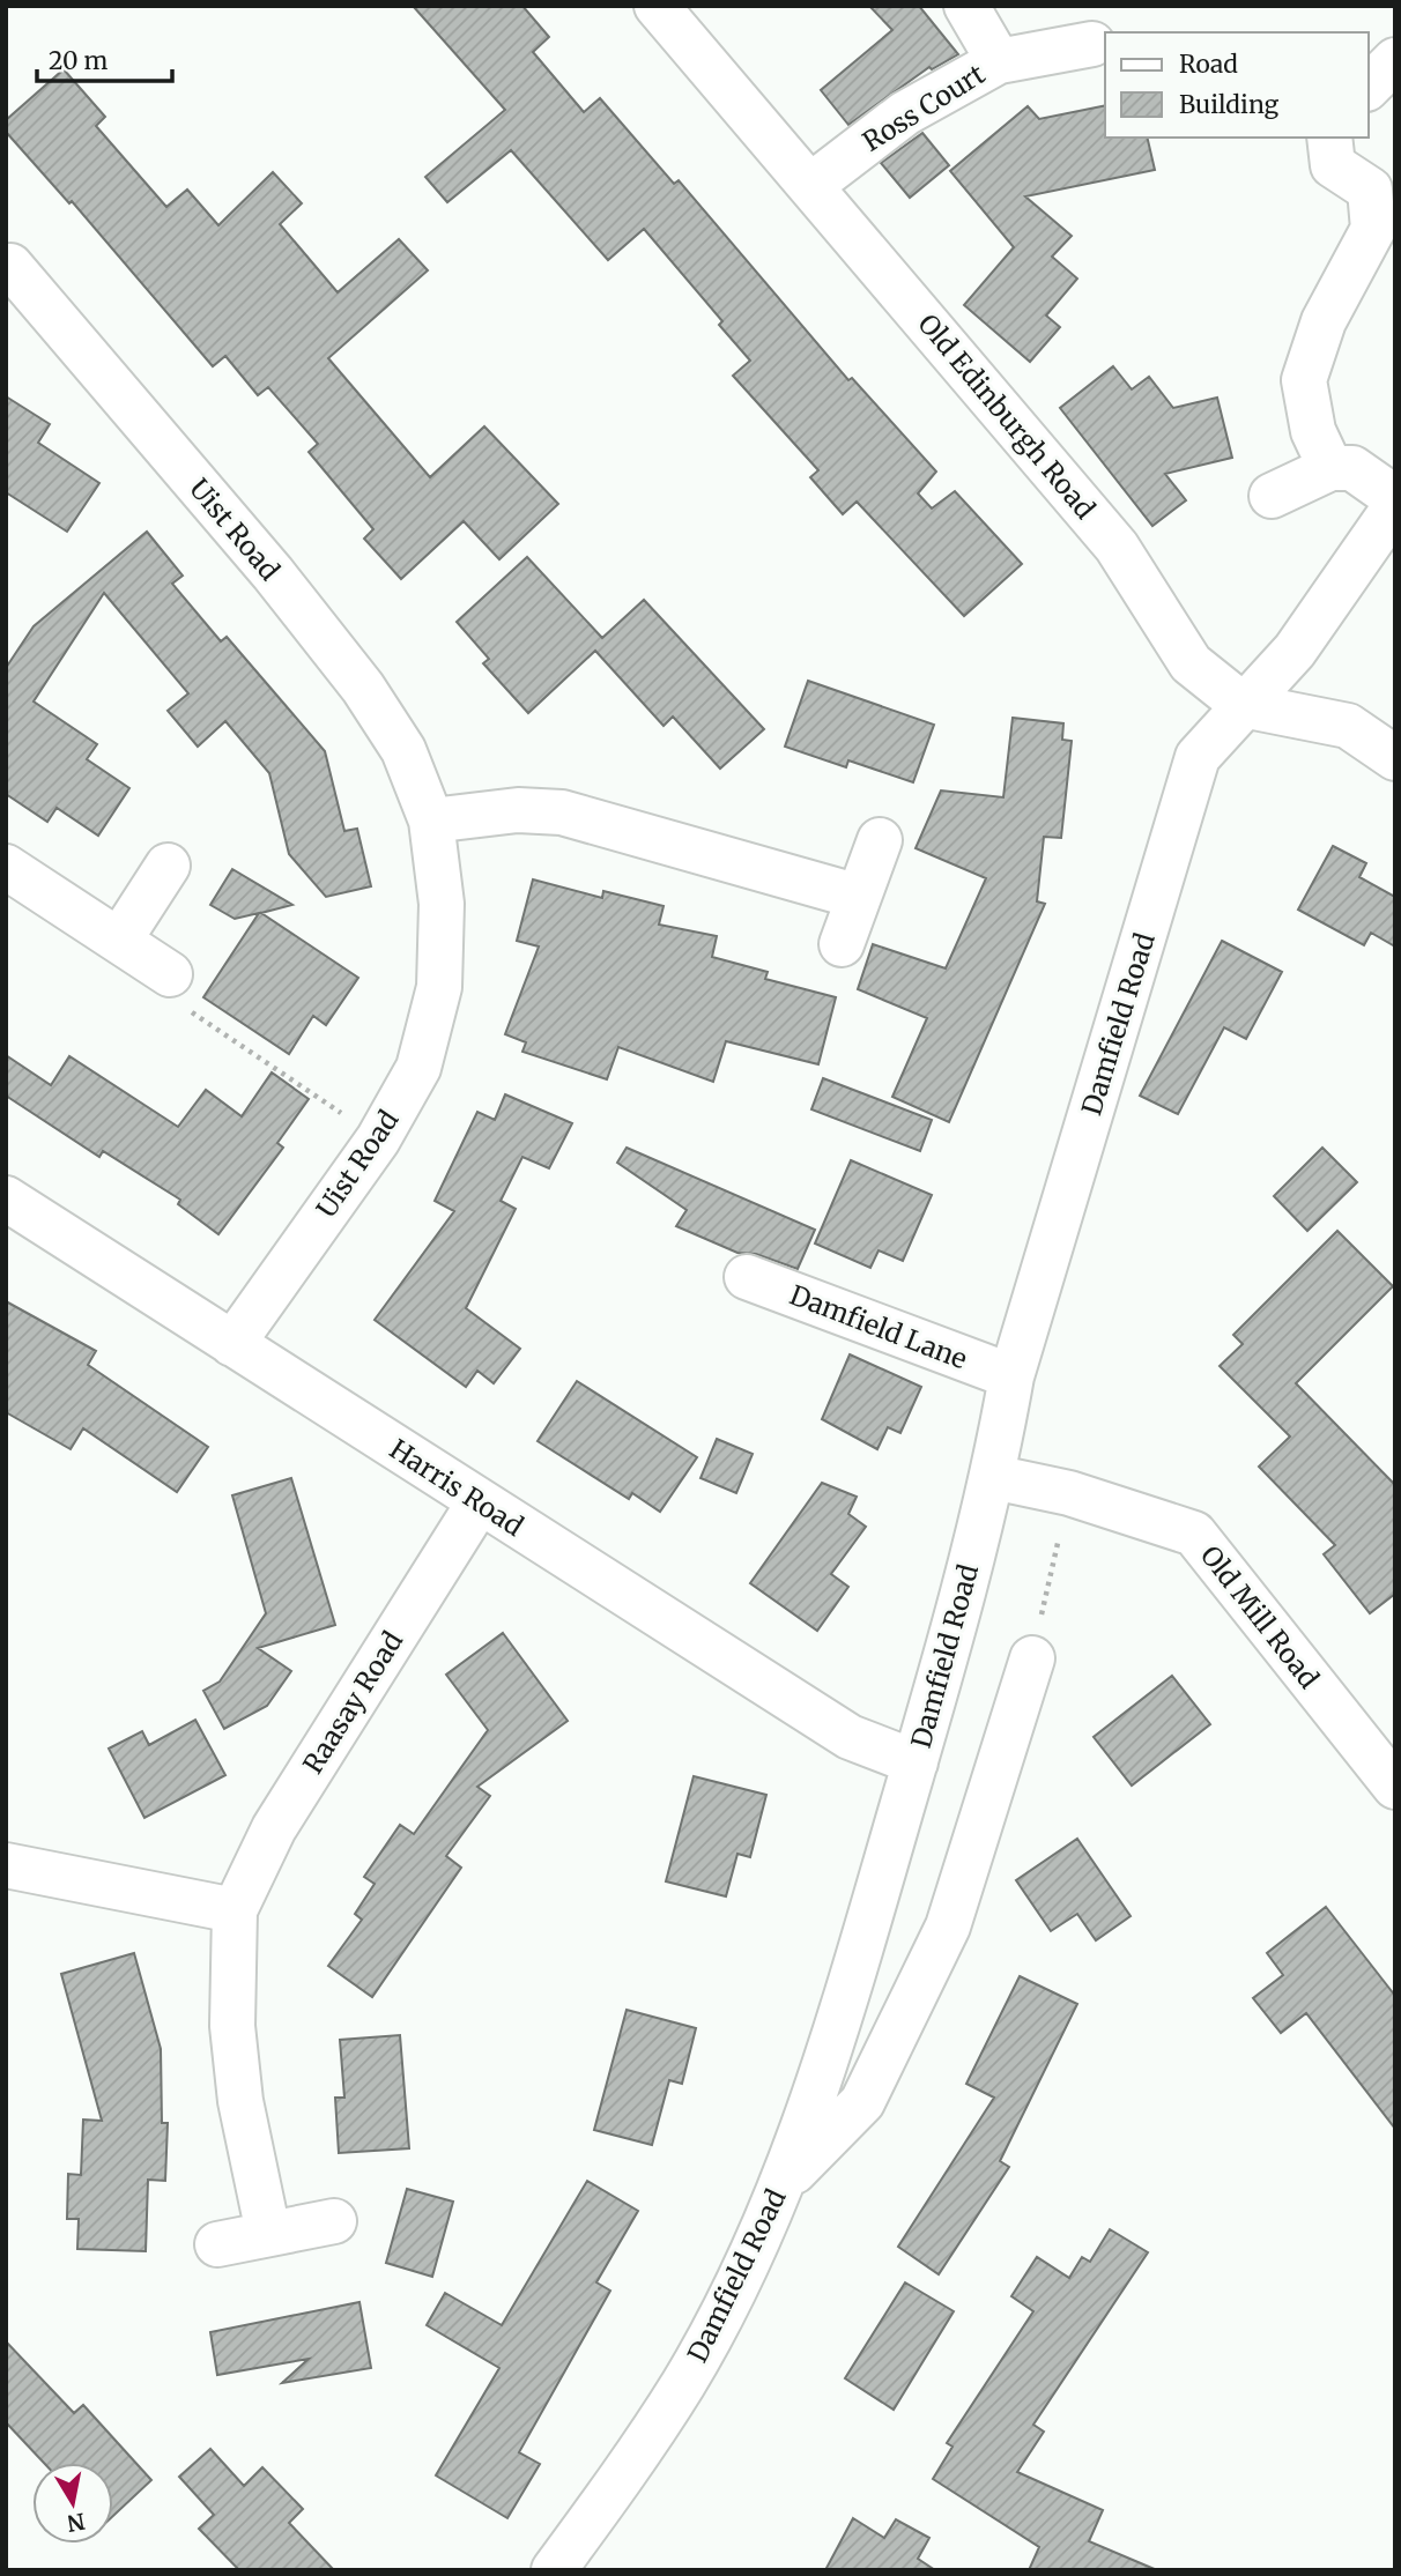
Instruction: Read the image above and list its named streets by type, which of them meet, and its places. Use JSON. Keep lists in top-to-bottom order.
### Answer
{
  "streets": {
    "street": [
      "Ross Court",
      "Old Edinburgh Road",
      "Uist Road",
      "Damfield Road",
      "Damfield Lane",
      "Harris Road",
      "Old Mill Road",
      "Raasay Road"
    ]
  },
  "crossings": [
    ["Ross Court", "Old Edinburgh Road"],
    ["Old Edinburgh Road", "Damfield Road"],
    ["Uist Road", "Harris Road"],
    ["Damfield Road", "Damfield Lane"],
    ["Damfield Road", "Harris Road"],
    ["Damfield Road", "Old Mill Road"],
    ["Harris Road", "Raasay Road"]
  ],
  "legend": ["Road", "Building"],
  "scale_bar": "20 m",
  "north": "bottom"
}
